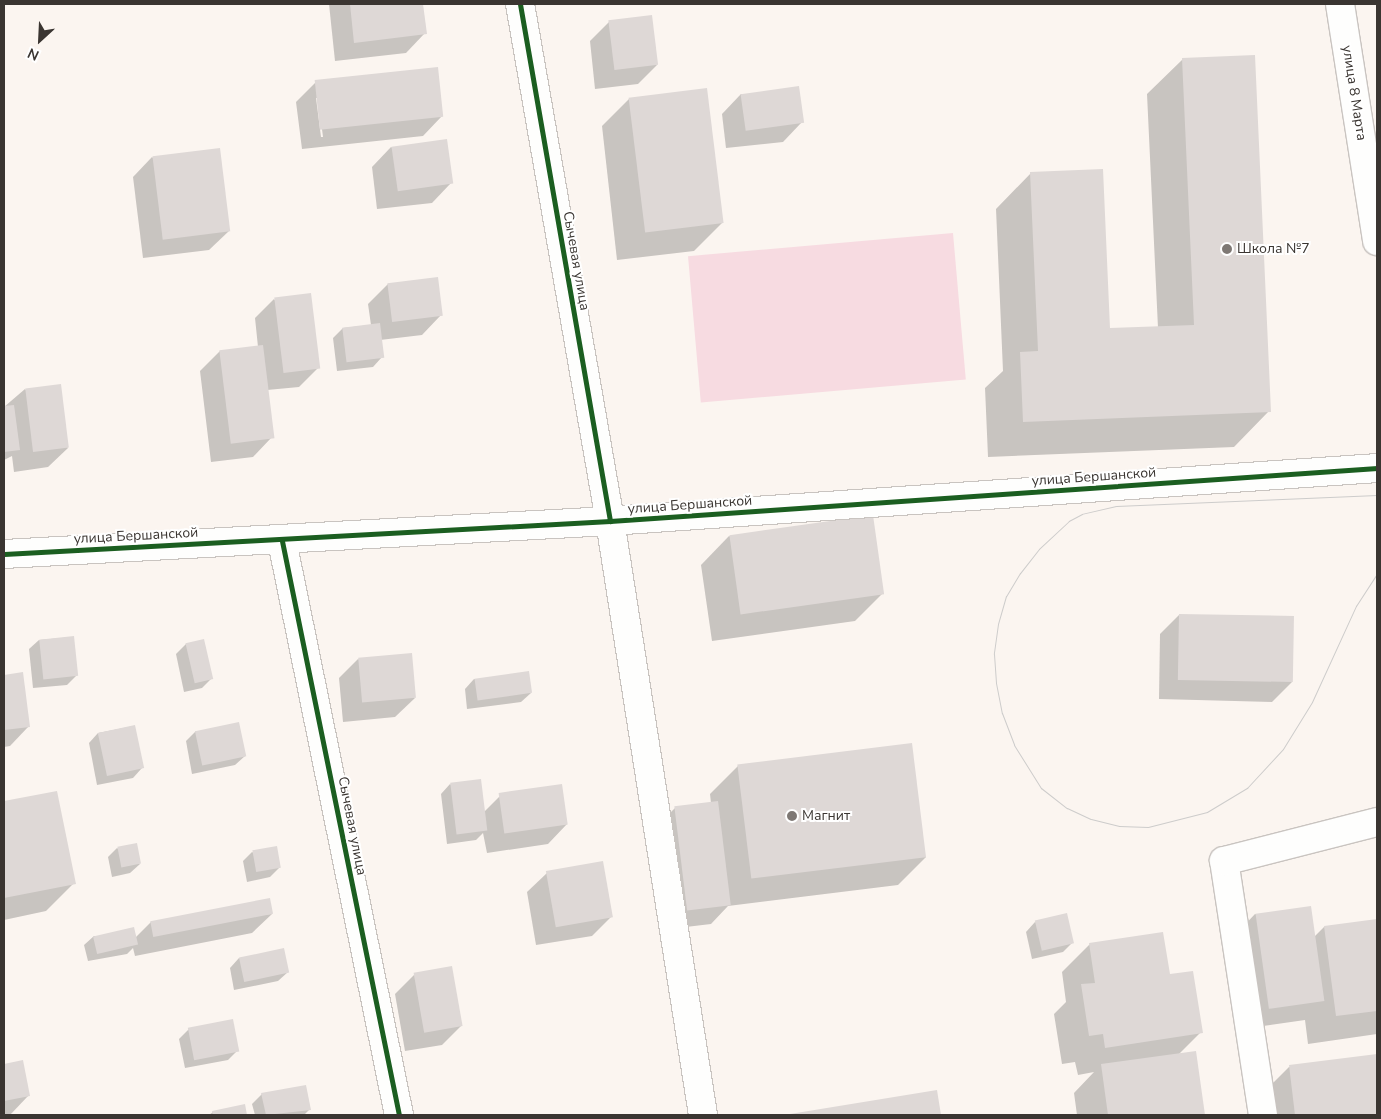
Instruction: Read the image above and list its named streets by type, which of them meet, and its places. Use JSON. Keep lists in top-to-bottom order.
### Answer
{
  "streets": {
    "street": ["улица 8 Марта", "Сычевая улица", "улица Бершанской"]
  },
  "crossings": [
    ["Сычевая улица", "улица Бершанской"]
  ],
  "places": ["Школа №7", "Магнит"],
  "north": "bottom left"
}
